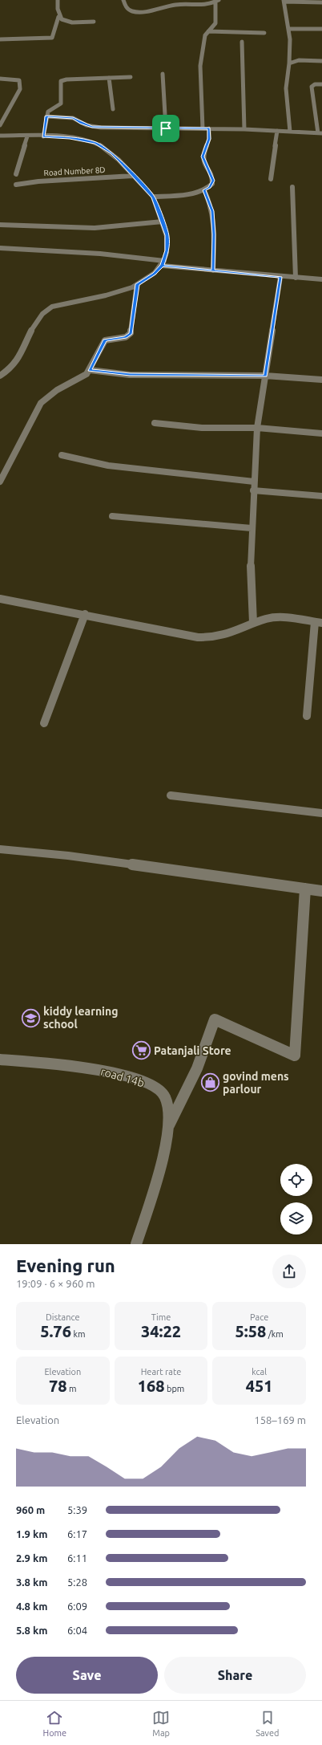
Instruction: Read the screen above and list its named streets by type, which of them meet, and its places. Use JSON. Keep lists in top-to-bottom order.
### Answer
{
  "streets": {
    "street": ["Road Number 8D", "road 14b"]
  },
  "places": {
    "school or university": ["kiddy learning school"],
    "supermarket": ["Patanjali Store"],
    "shop": ["govind mens parlour"]
  },
  "page": {
    "heading": ["Evening run", "19:09 · 6 × 960 m"],
    "stats": [
      ["Distance", "5.76 km"],
      ["Time", "34:22"],
      ["Pace", "5:58 /km"],
      ["Elevation", "78 m"],
      ["Heart rate", "168 bpm"],
      ["kcal", "451"]
    ],
    "chart": ["Elevation", "158–169 m"],
    "list": [
      {
        "name": "960 m",
        "note": "5:39"
      },
      {
        "name": "1.9 km",
        "note": "6:17"
      },
      {
        "name": "2.9 km",
        "note": "6:11"
      },
      {
        "name": "3.8 km",
        "note": "5:28"
      },
      {
        "name": "4.8 km",
        "note": "6:09"
      },
      {
        "name": "5.8 km",
        "note": "6:04"
      }
    ],
    "buttons": ["Save", "Share"],
    "tabs": ["Home", "Map", "Saved"]
  }
}
